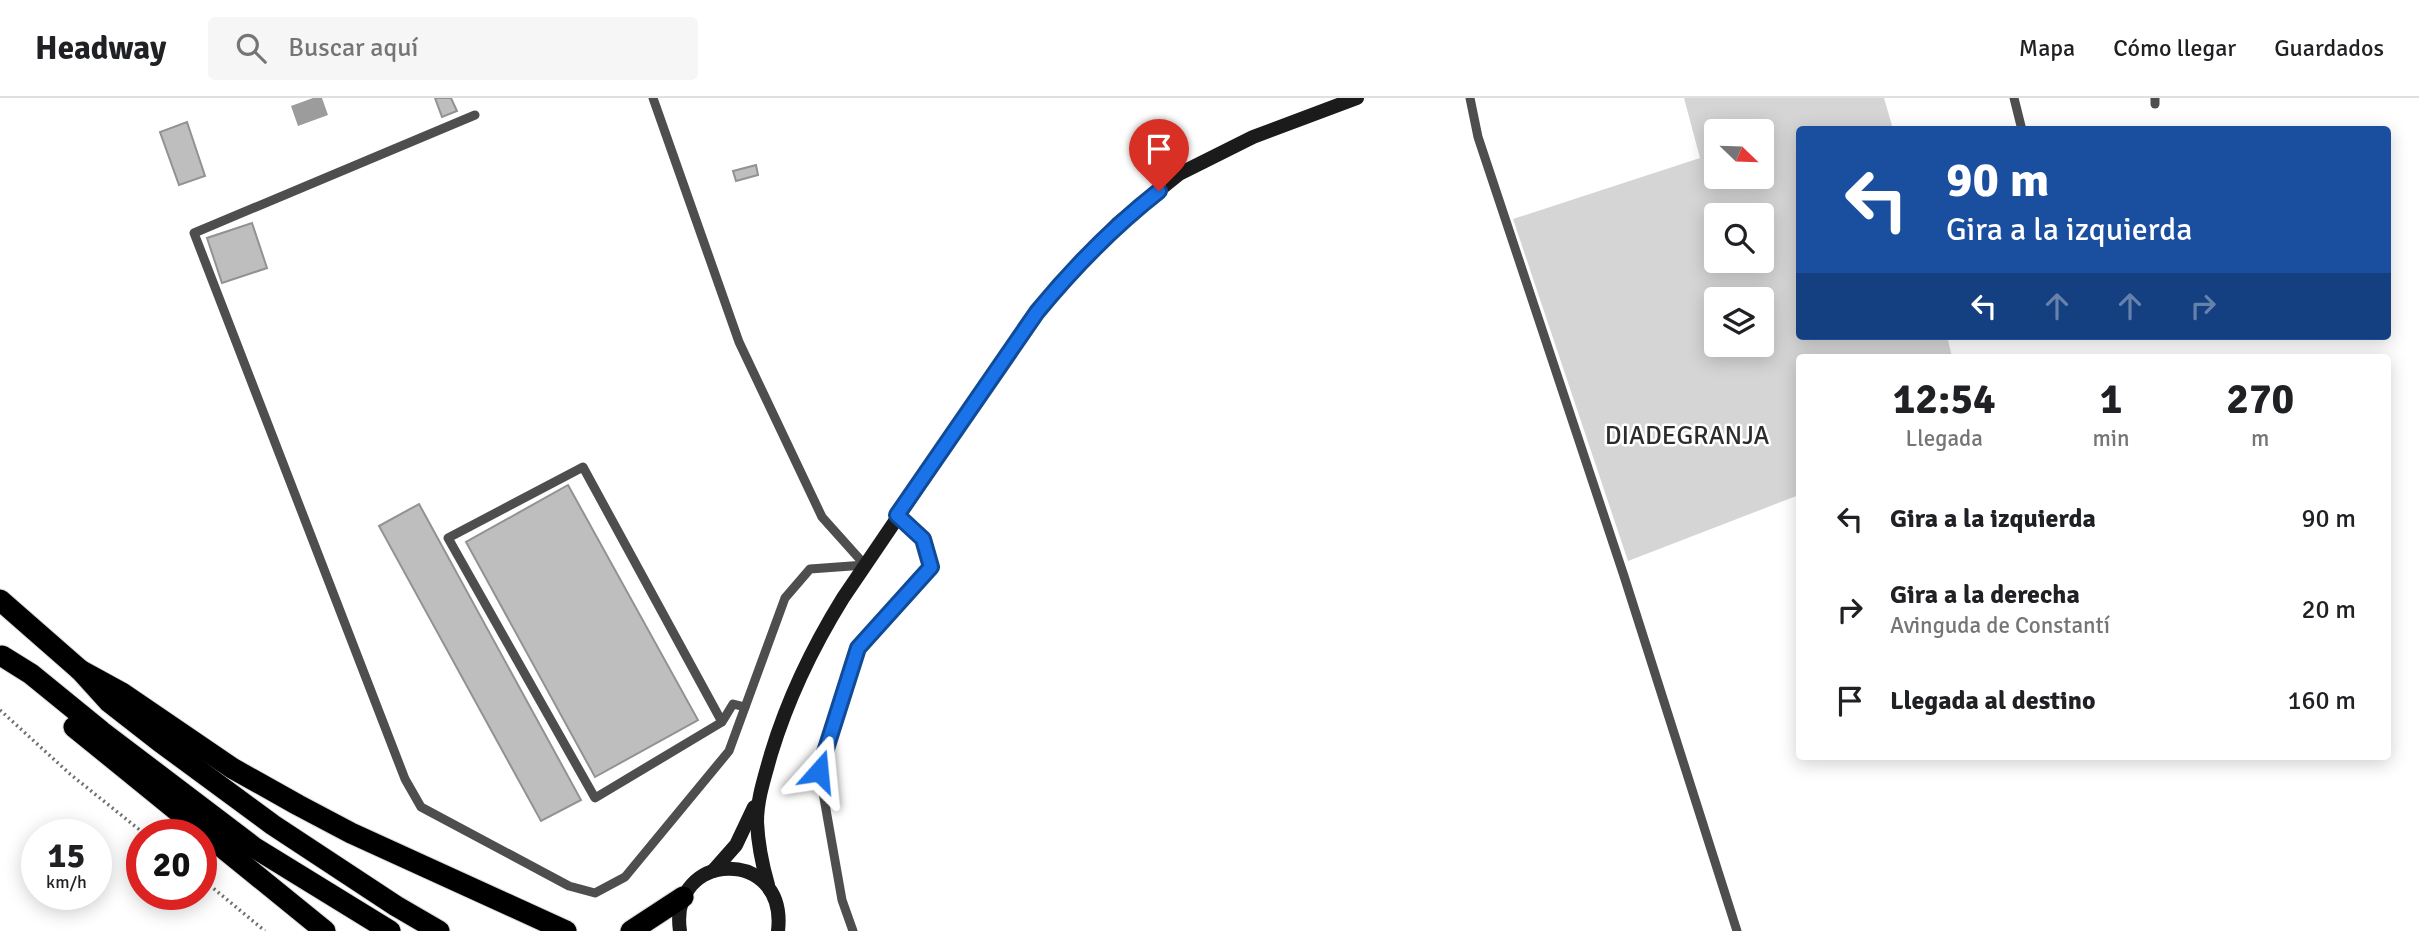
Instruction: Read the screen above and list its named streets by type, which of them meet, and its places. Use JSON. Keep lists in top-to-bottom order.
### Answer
{
  "parks": ["DIADEGRANJA"],
  "north": "bottom right",
  "page": {
    "header": "Headway",
    "search": "Buscar aquí",
    "nav": ["Mapa", "Cómo llegar", "Guardados"],
    "turn": ["90 m", "Gira a la izquierda"],
    "eta": [
      "12:54",
      "Llegada",
      "1",
      "min",
      "270",
      "m"
    ],
    "list": [
      {
        "name": "Gira a la izquierda",
        "value": "90 m"
      },
      {
        "name": "Gira a la derecha",
        "note": "Avinguda de Constantí",
        "value": "20 m"
      },
      {
        "name": "Llegada al destino",
        "value": "160 m"
      }
    ],
    "speed": "15 km/h",
    "limit": "20"
  }
}
